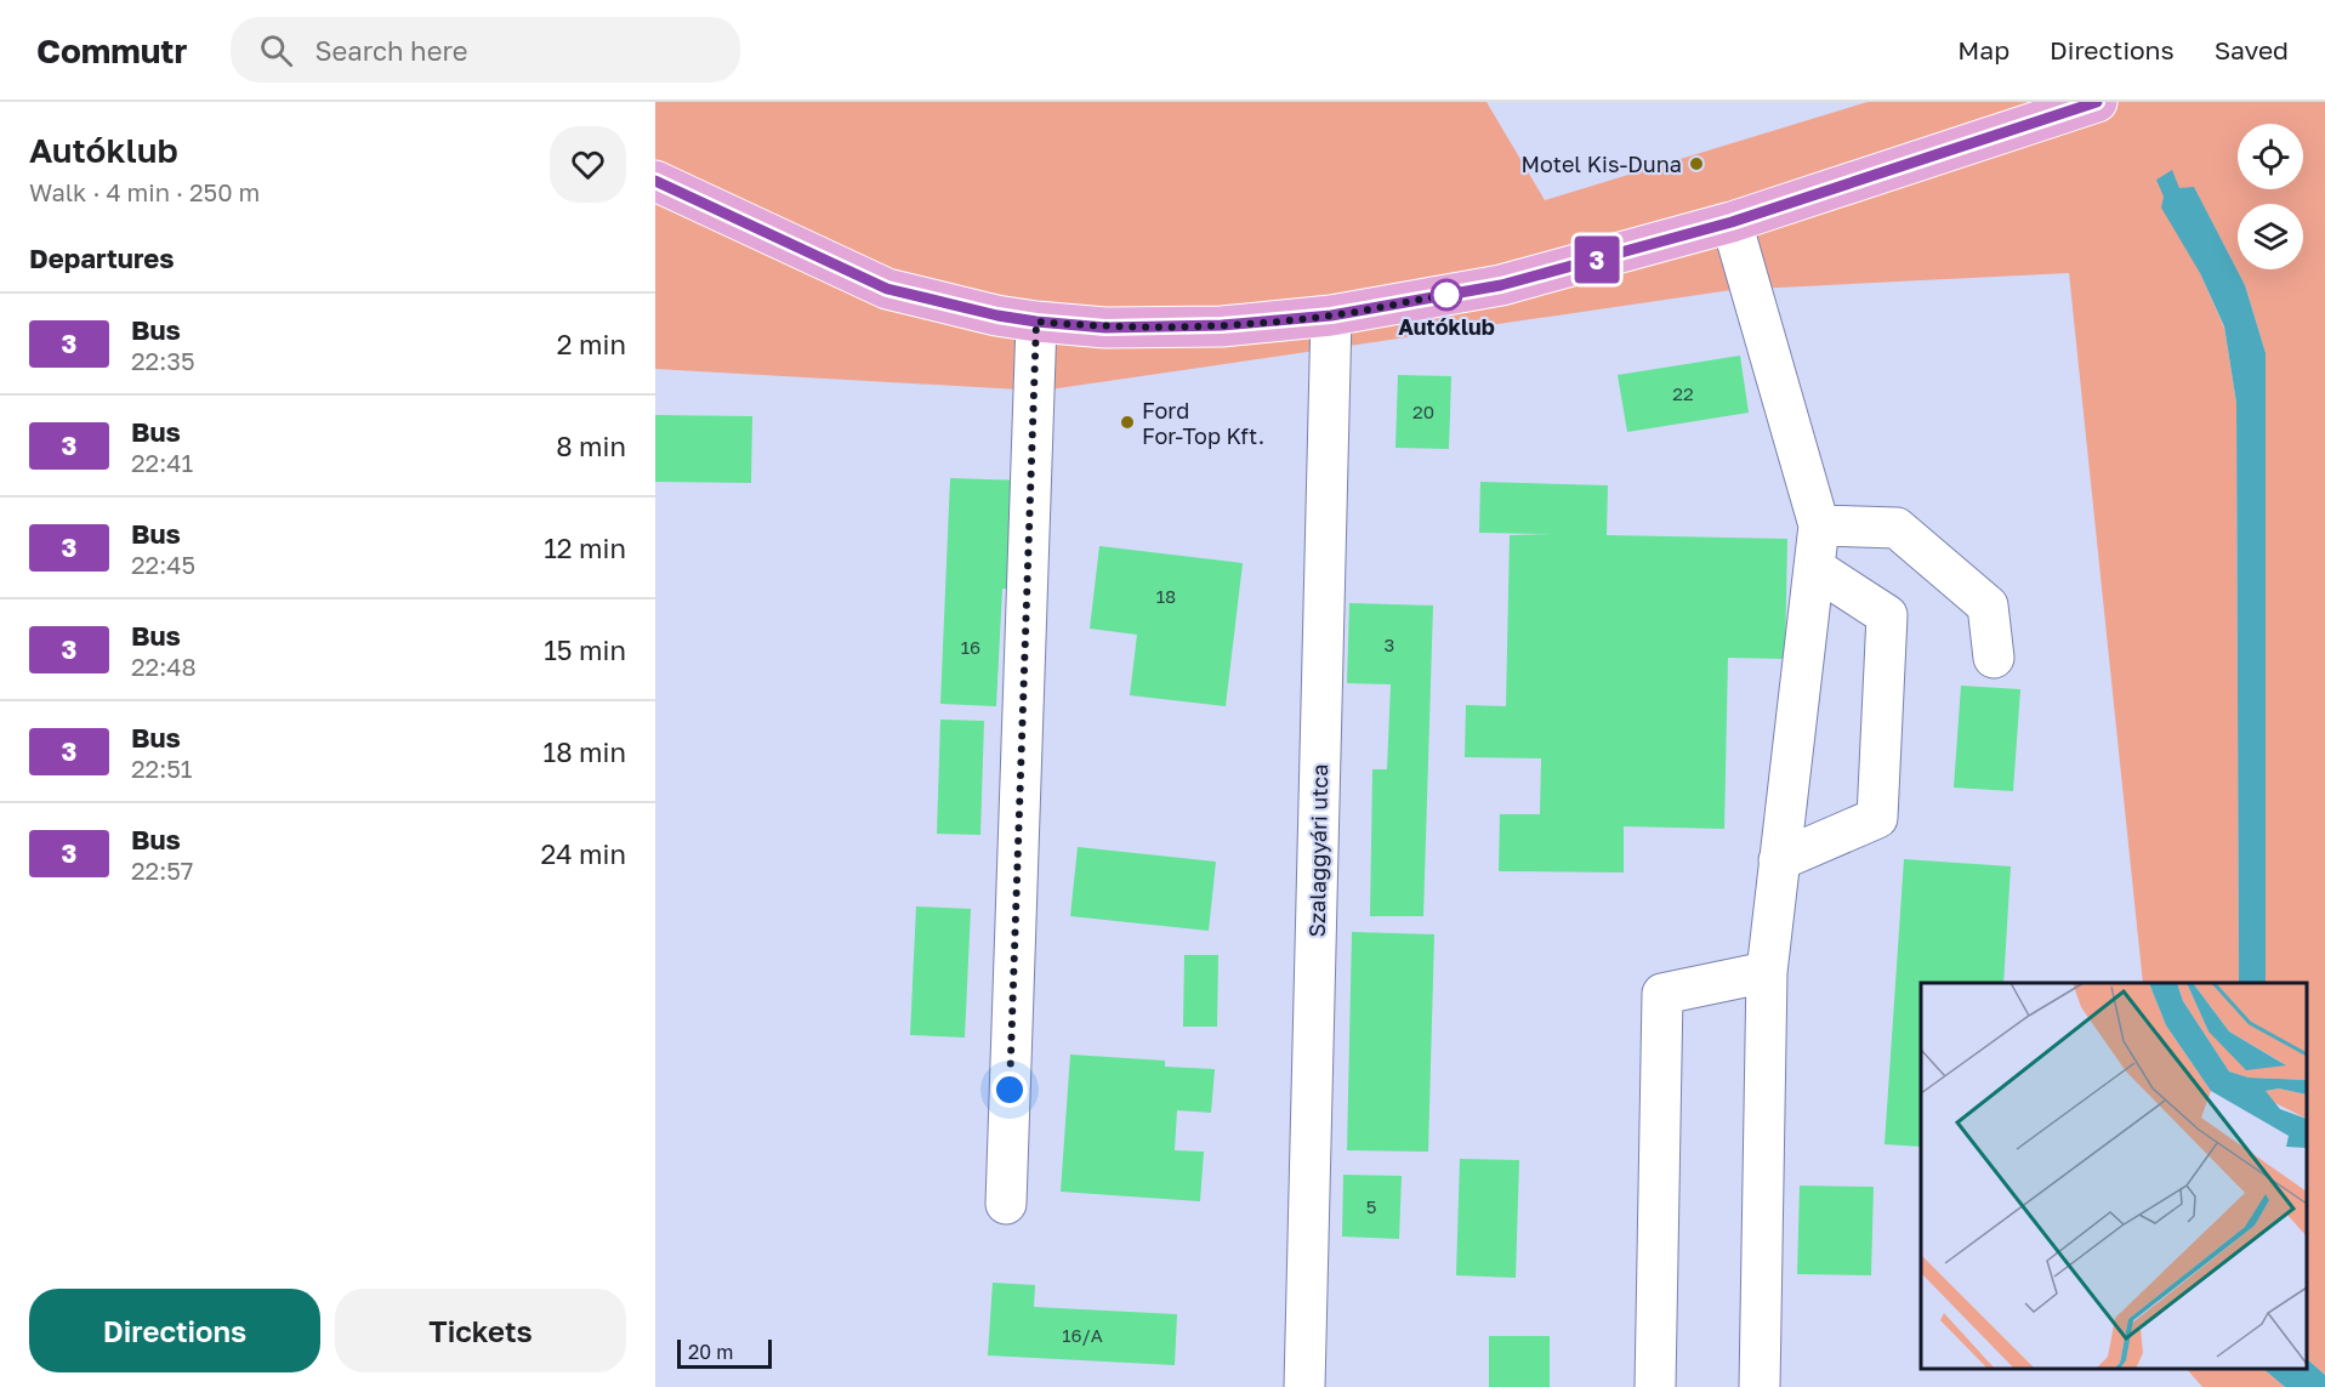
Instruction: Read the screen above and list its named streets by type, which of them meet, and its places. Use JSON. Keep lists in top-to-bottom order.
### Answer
{
  "streets": {
    "lane": ["Szalaggyári utca"]
  },
  "places": ["Motel Kis-Duna", "Autóklub", "Ford For-Top Kft."],
  "lines": ["bus line 3"],
  "house_numbers": [
    "22",
    "20",
    "18",
    "3",
    "16",
    "5",
    "16/A"
  ],
  "scale_bar": "20 m",
  "page": {
    "header": "Commutr",
    "search": "Search here",
    "nav": ["Map", "Directions", "Saved"],
    "heading": [
      ["Autóklub", "Walk · 4 min · 250 m"],
      "Departures"
    ],
    "on_map": "3",
    "list": [
      {
        "mark": "3",
        "name": "Bus",
        "note": "22:35",
        "value": "2 min"
      },
      {
        "mark": "3",
        "name": "Bus",
        "note": "22:41",
        "value": "8 min"
      },
      {
        "mark": "3",
        "name": "Bus",
        "note": "22:45",
        "value": "12 min"
      },
      {
        "mark": "3",
        "name": "Bus",
        "note": "22:48",
        "value": "15 min"
      },
      {
        "mark": "3",
        "name": "Bus",
        "note": "22:51",
        "value": "18 min"
      },
      {
        "mark": "3",
        "name": "Bus",
        "note": "22:57",
        "value": "24 min"
      }
    ],
    "buttons": ["Directions", "Tickets"],
    "scale": "20 m"
  }
}
